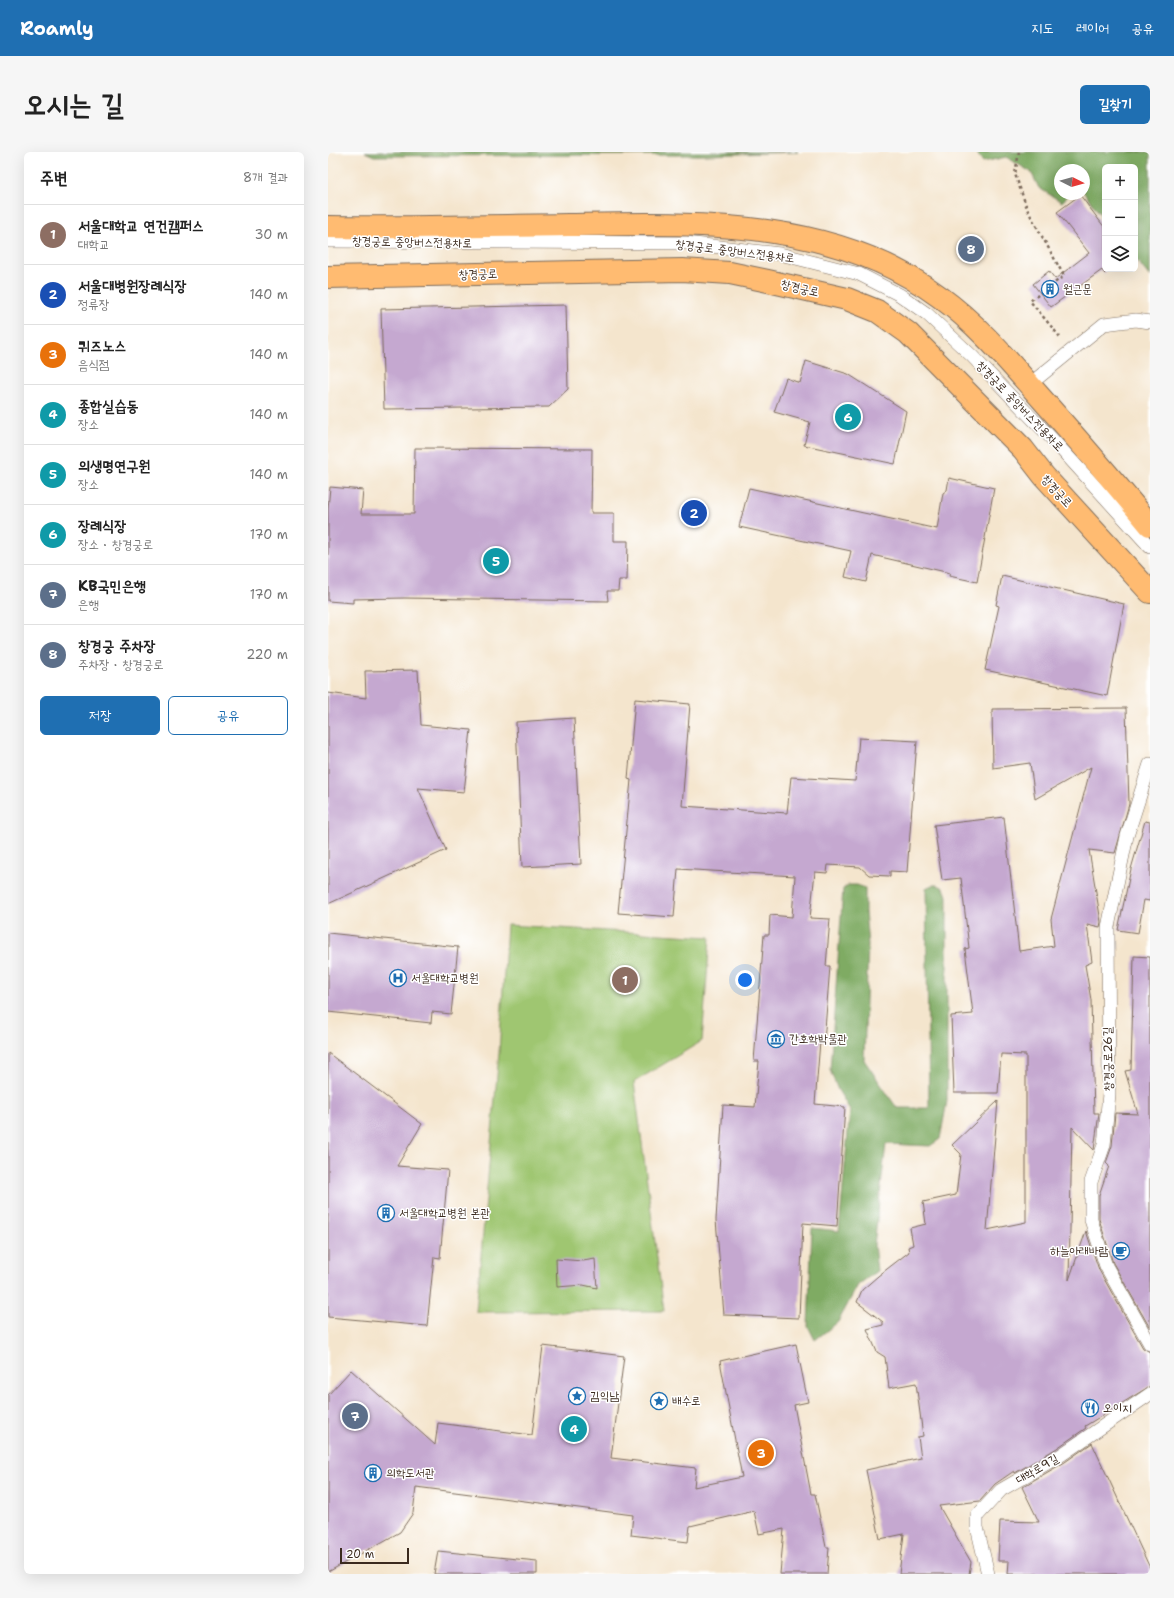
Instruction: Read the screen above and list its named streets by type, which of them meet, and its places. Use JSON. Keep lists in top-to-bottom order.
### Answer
{
  "streets": {
    "main road": ["창경궁로"],
    "lane": ["창경궁로 중앙버스전용차로", "창경궁로26길", "대학로9길"]
  },
  "places": {
    "building": ["월근문", "서울대학교병원 본관", "의학도서관"],
    "hospital": ["서울대학교병원"],
    "museum": ["간호학박물관"],
    "cafe": ["하늘아래바람"],
    "place": ["김익남", "배수로"],
    "restaurant": ["오이지"]
  },
  "scale_bar": "20 m",
  "north": "right",
  "page": {
    "header": "Roamly",
    "nav": ["지도", "레이어", "공유"],
    "title": "오시는 길",
    "buttons": [
      "길찾기",
      ["저장", "공유"]
    ],
    "heading": ["주변", "8개 결과"],
    "map_buttons": ["+", "−"],
    "list": [
      {
        "mark": "1",
        "name": "서울대학교 연건캠퍼스",
        "note": "대학교",
        "value": "30 m"
      },
      {
        "mark": "2",
        "name": "서울대병원장례식장",
        "note": "정류장",
        "value": "140 m"
      },
      {
        "mark": "3",
        "name": "퀴즈노스",
        "note": "음식점",
        "value": "140 m"
      },
      {
        "mark": "4",
        "name": "종합실습동",
        "note": "장소",
        "value": "140 m"
      },
      {
        "mark": "5",
        "name": "의생명연구원",
        "note": "장소",
        "value": "140 m"
      },
      {
        "mark": "6",
        "name": "장례식장",
        "note": "장소 · 창경궁로",
        "value": "170 m"
      },
      {
        "mark": "7",
        "name": "KB국민은행",
        "note": "은행",
        "value": "170 m"
      },
      {
        "mark": "8",
        "name": "창경궁 주차장",
        "note": "주차장 · 창경궁로",
        "value": "220 m"
      }
    ],
    "pins": [
      "8",
      "6",
      "2",
      "5",
      "1",
      "7",
      "4",
      "3"
    ],
    "scale": "20 m"
  }
}
